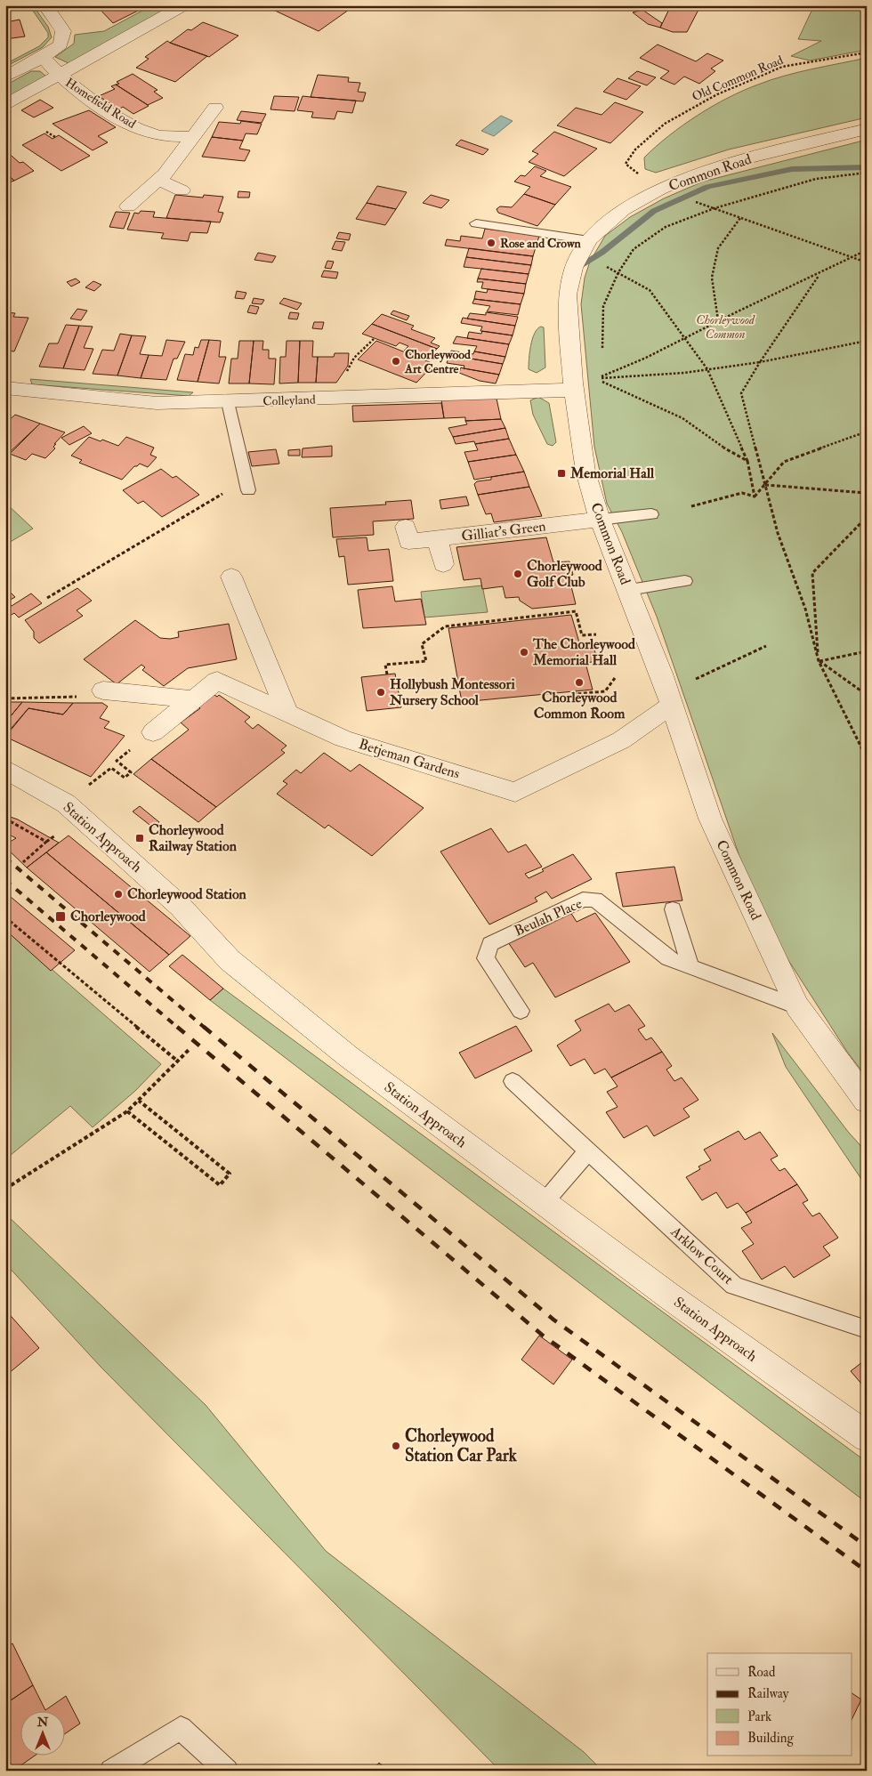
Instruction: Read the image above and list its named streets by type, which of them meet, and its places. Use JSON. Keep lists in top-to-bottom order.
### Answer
{
  "streets": {
    "street": [
      "Homefield Road",
      "Common Road",
      "Colleyland",
      "Gilliat's Green",
      "Betjeman Gardens",
      "Station Approach"
    ],
    "lane": ["Beulah Place", "Arklow Court"],
    "path": ["Old Common Road"]
  },
  "crossings": [
    ["Old Common Road", "Common Road"],
    ["Common Road", "Colleyland"],
    ["Common Road", "Gilliat's Green"],
    ["Common Road", "Betjeman Gardens"],
    ["Common Road", "Beulah Place"]
  ],
  "parks": ["Chorleywood Common"],
  "places": {
    "other": [
      "Rose and Crown",
      "Chorleywood Art Centre",
      "Chorleywood Golf Club",
      "The Chorleywood Memorial Hall",
      "Chorleywood Common Room",
      "Hollybush Montessori Nursery School",
      "Chorleywood Station",
      "Chorleywood Station Car Park"
    ],
    "transit": ["Memorial Hall", "Chorleywood Railway Station", "Chorleywood"]
  },
  "legend": [
    "Road",
    "Railway",
    "Park",
    "Building"
  ],
  "north": "top"
}
